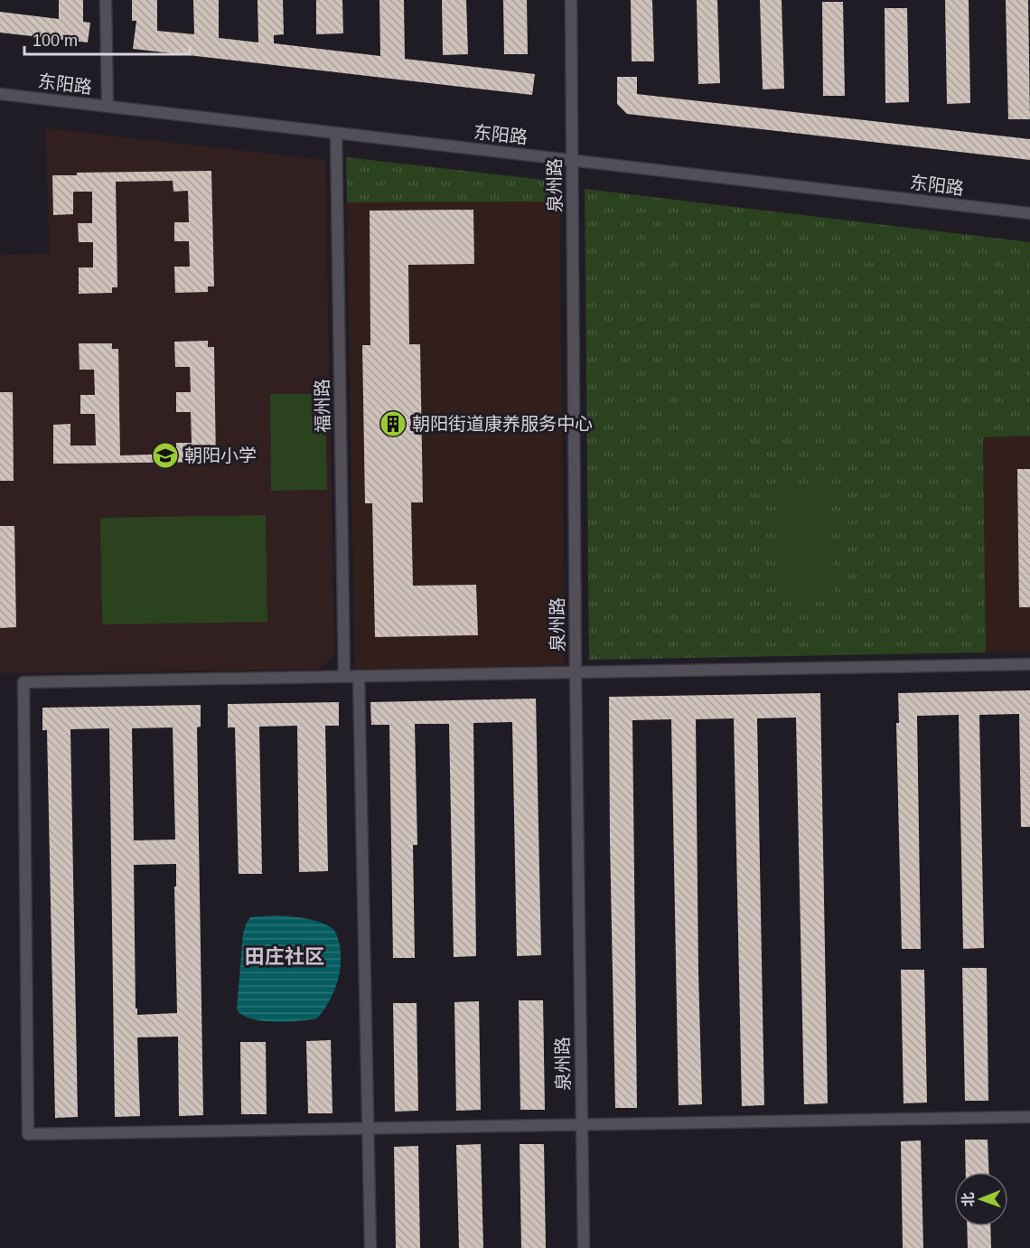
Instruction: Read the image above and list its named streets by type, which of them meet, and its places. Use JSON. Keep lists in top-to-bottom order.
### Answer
{
  "streets": {
    "street": ["东阳路", "泉州路", "福州路"]
  },
  "crossings": [
    ["东阳路", "泉州路"],
    ["东阳路", "福州路"]
  ],
  "districts": ["田庄社区"],
  "places": {
    "building": ["朝阳街道康养服务中心"],
    "school or university": ["朝阳小学"]
  },
  "scale_bar": "100 m",
  "north": "left"
}
